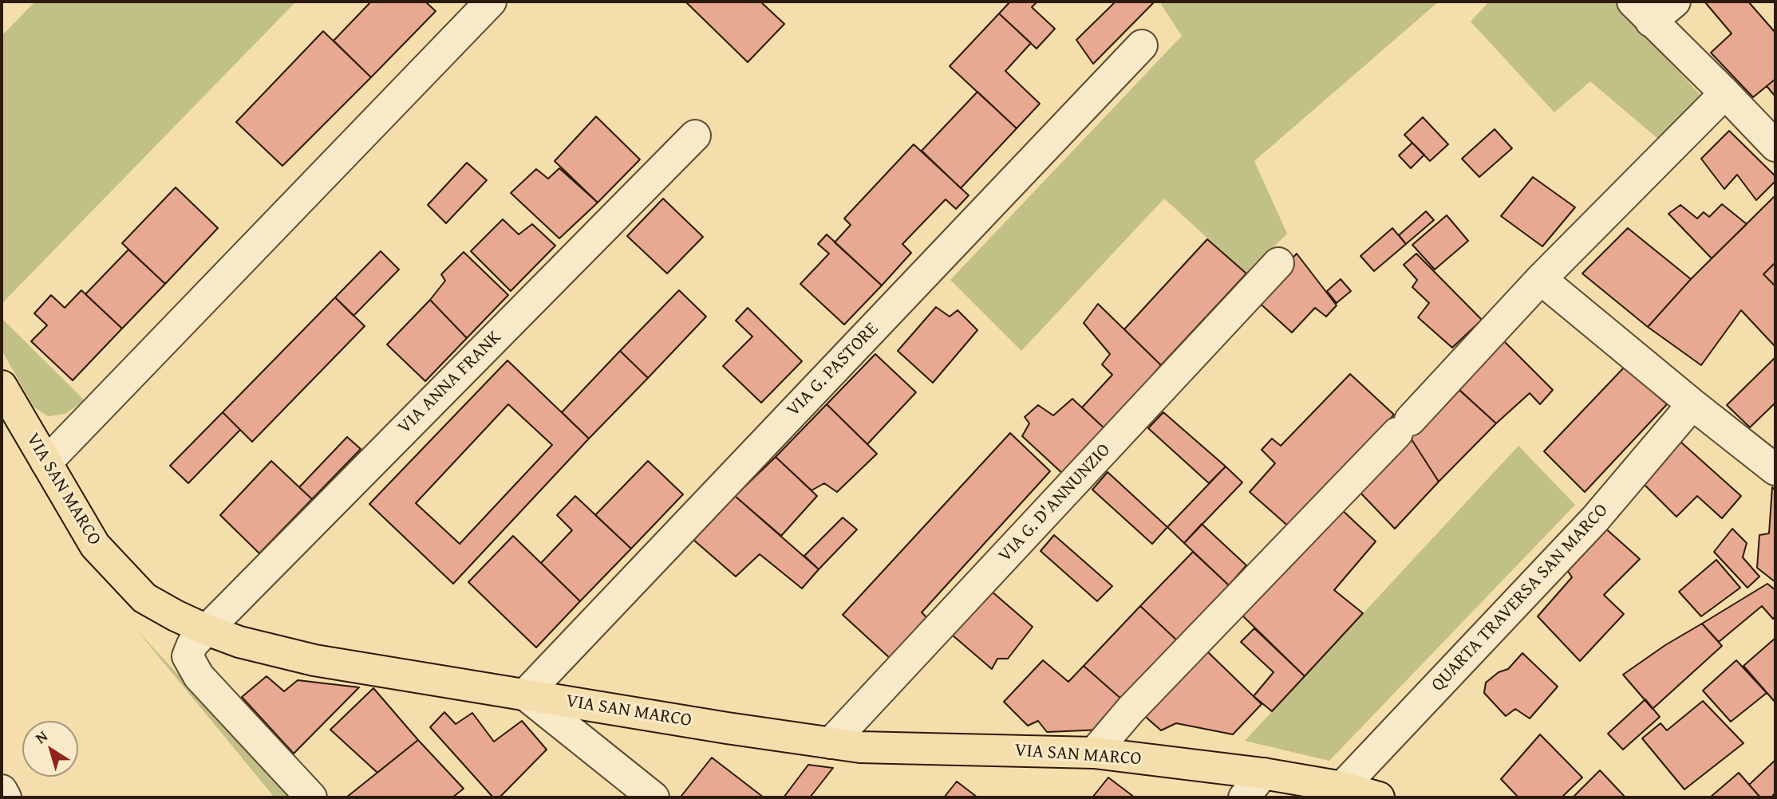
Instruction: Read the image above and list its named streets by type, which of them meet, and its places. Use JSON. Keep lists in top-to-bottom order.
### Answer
{
  "streets": {
    "main road": ["VIA SAN MARCO"],
    "street": [
      "VIA G. PASTORE",
      "VIA ANNA FRANK",
      "VIA G. D'ANNUNZIO",
      "QUARTA TRAVERSA SAN MARCO"
    ]
  },
  "crossings": [
    ["VIA G. PASTORE", "VIA SAN MARCO"],
    ["VIA ANNA FRANK", "VIA SAN MARCO"],
    ["VIA SAN MARCO", "VIA G. D'ANNUNZIO"],
    ["VIA SAN MARCO", "QUARTA TRAVERSA SAN MARCO"]
  ],
  "north": "top left"
}
